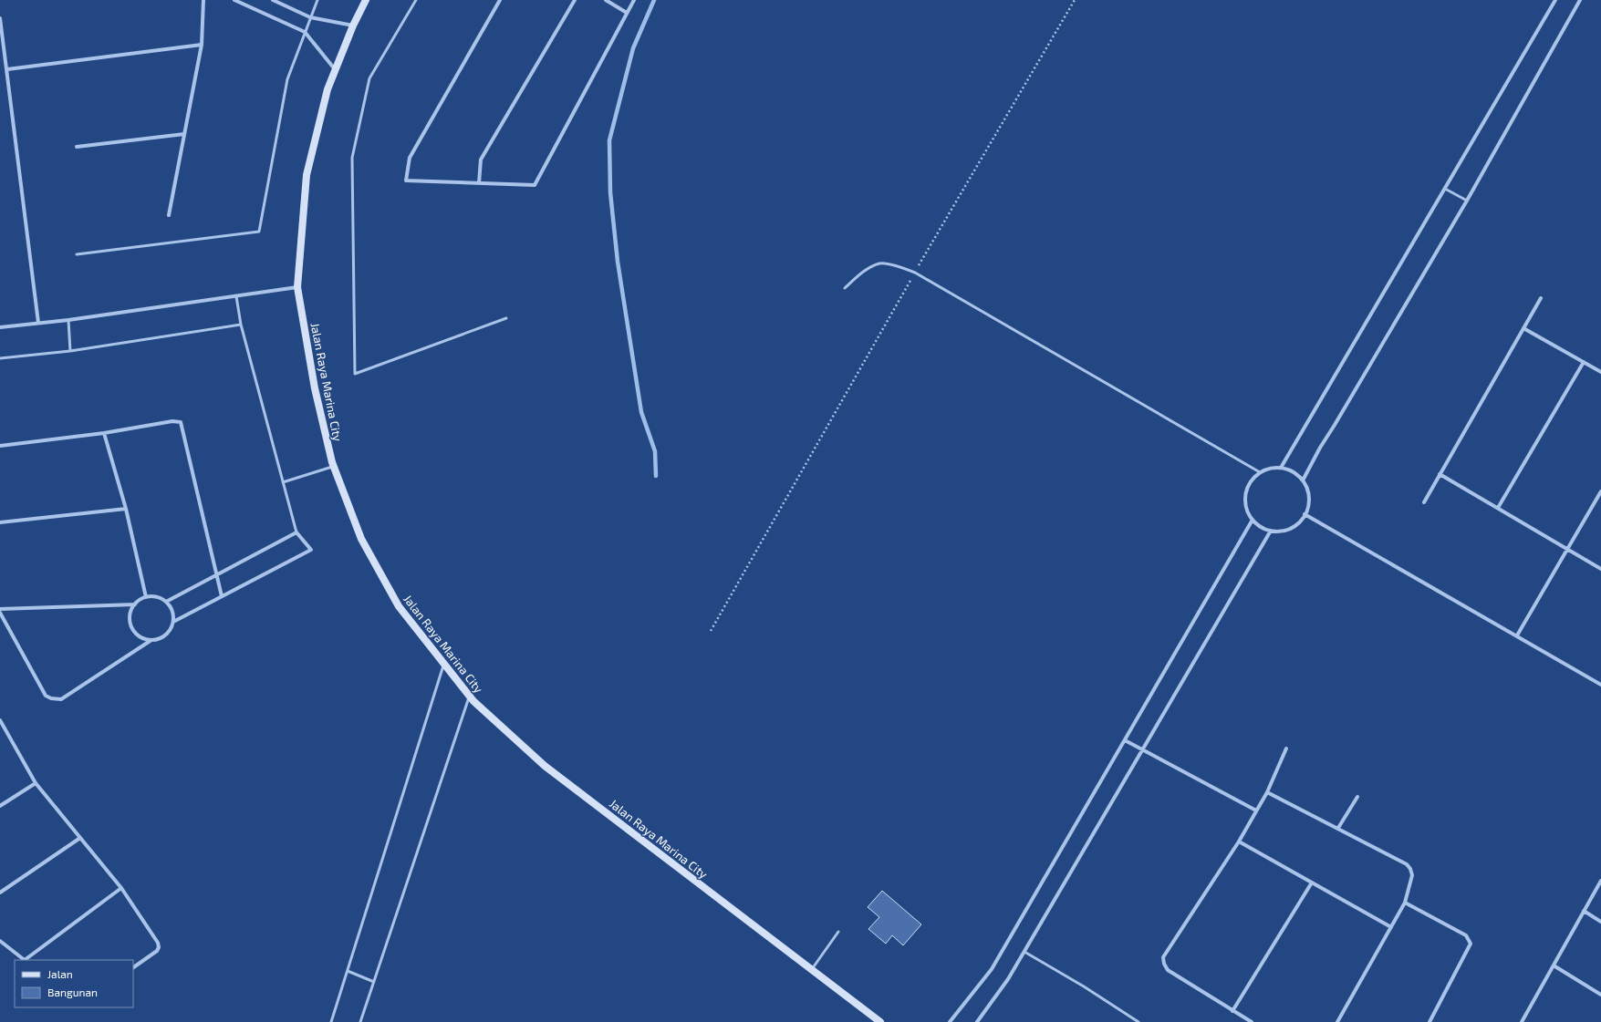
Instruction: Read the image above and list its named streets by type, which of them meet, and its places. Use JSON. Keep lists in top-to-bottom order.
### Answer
{
  "streets": {
    "main road": ["Jalan Raya Marina City"]
  },
  "legend": ["Jalan", "Bangunan"]
}
